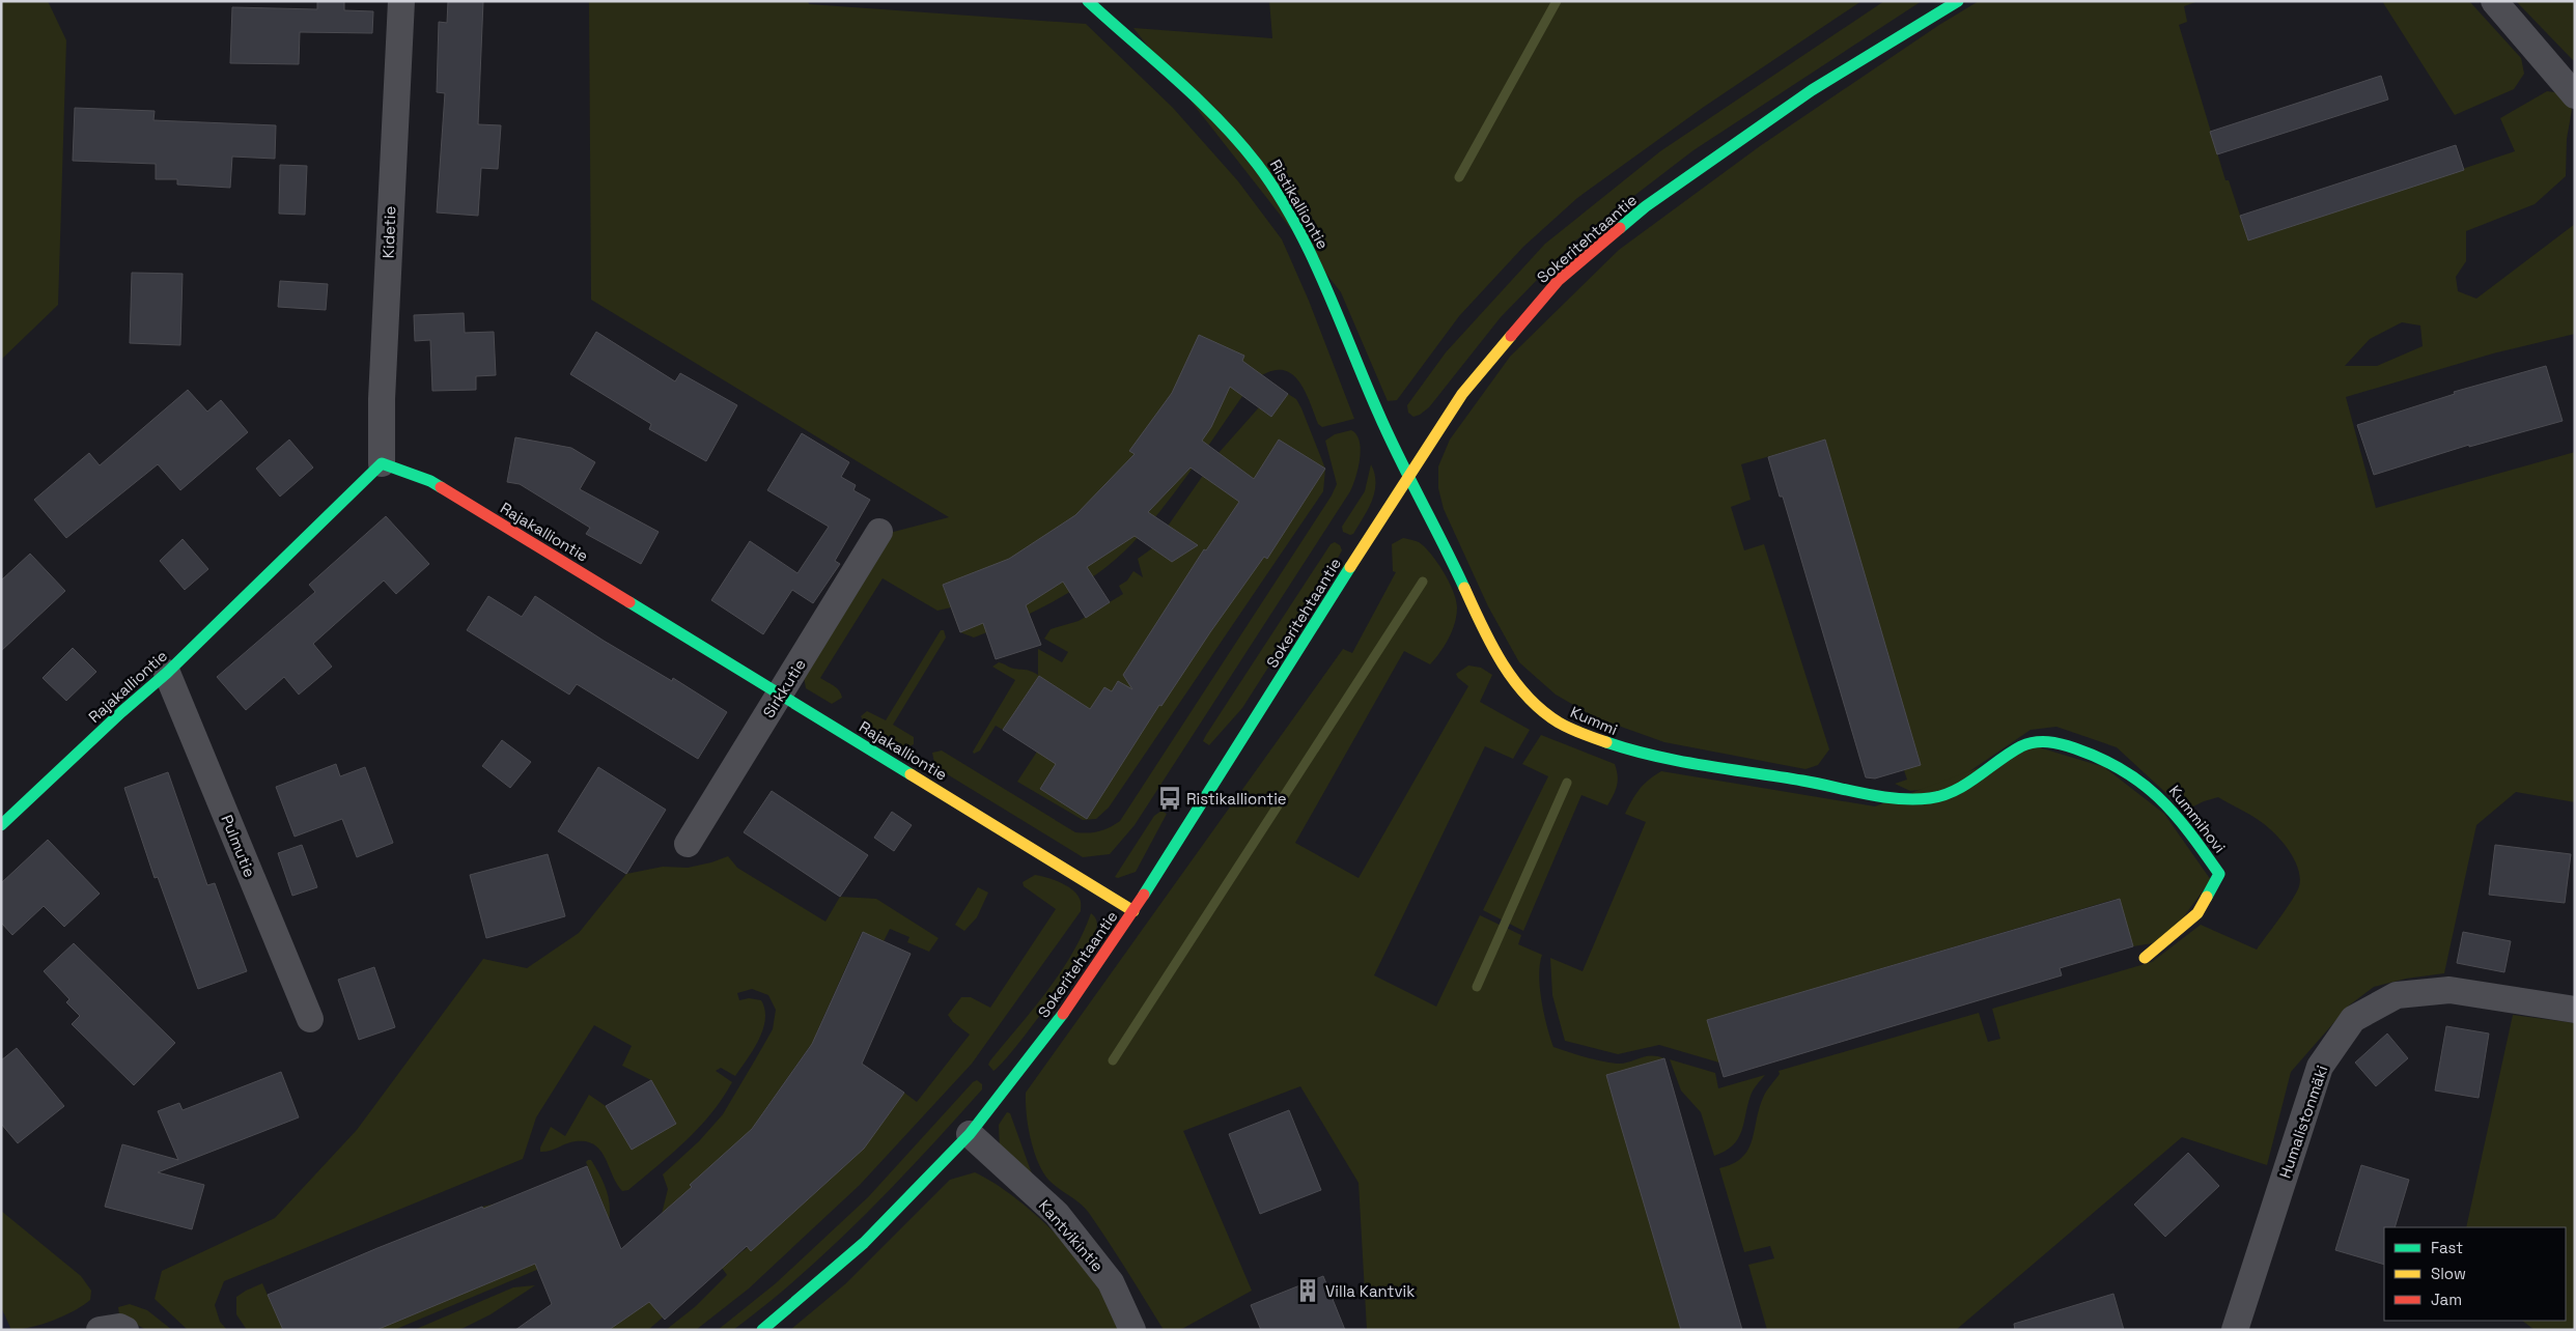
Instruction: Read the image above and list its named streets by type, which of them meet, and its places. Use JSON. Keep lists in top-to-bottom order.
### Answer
{
  "streets": {
    "street": [
      "Ristikalliontie",
      "Kidetie",
      "Sokeritehtaantie",
      "Rajakalliontie",
      "Sirkkutie",
      "Kummi",
      "Kummihovi",
      "Pulmutie",
      "Humalistonmäki",
      "Kantvikintie"
    ]
  },
  "crossings": [
    ["Ristikalliontie", "Sokeritehtaantie"],
    ["Ristikalliontie", "Kummi"],
    ["Kidetie", "Rajakalliontie"],
    ["Sokeritehtaantie", "Rajakalliontie"],
    ["Sokeritehtaantie", "Kummi"],
    ["Sokeritehtaantie", "Kantvikintie"],
    ["Rajakalliontie", "Sirkkutie"],
    ["Rajakalliontie", "Pulmutie"],
    ["Kummi", "Kummihovi"]
  ],
  "places": {
    "bus stop": ["Ristikalliontie"],
    "building": ["Villa Kantvik"]
  },
  "legend": ["Fast", "Slow", "Jam"]
}
